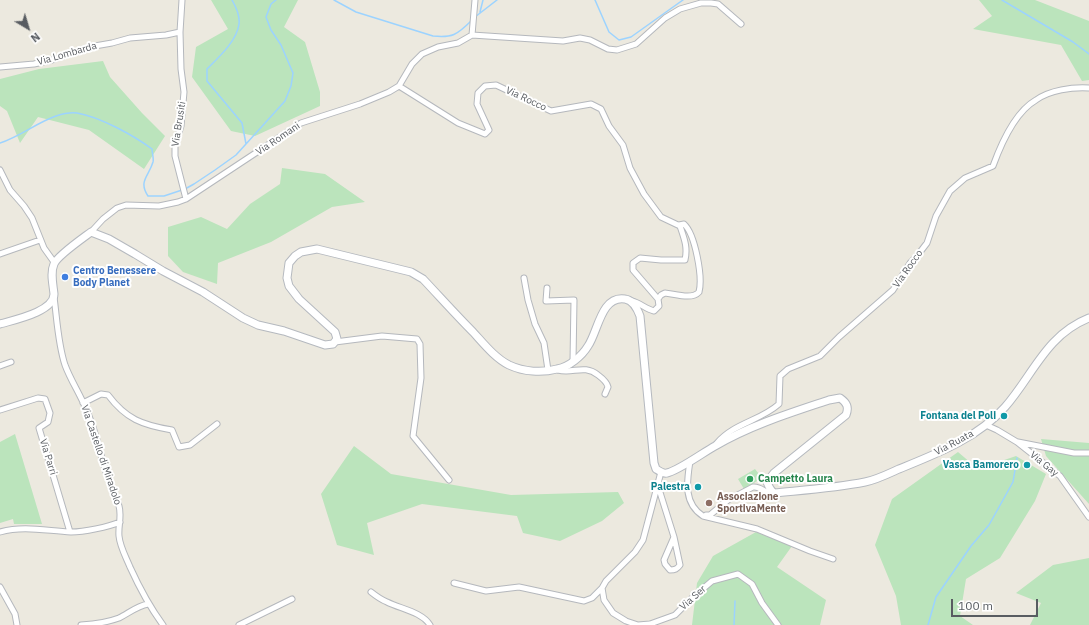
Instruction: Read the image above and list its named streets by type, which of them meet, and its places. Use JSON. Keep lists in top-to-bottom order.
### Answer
{
  "streets": {
    "street": [
      "Via Lombarda",
      "Via Rocco",
      "Via Brusiti",
      "Via Romani",
      "Via Ruata",
      "Via Castello di Miradolo",
      "Via Parri",
      "Via Gay",
      "Via Ser"
    ]
  },
  "crossings": [
    ["Via Lombarda", "Via Brusiti"],
    ["Via Rocco", "Via Romani"],
    ["Via Rocco", "Via Ruata"],
    ["Via Brusiti", "Via Romani"],
    ["Via Ruata", "Via Gay"]
  ],
  "places": [
    "Centro Benessere Body Planet",
    "Fontana del Poli",
    "Vasca Bamorero",
    "Campetto Laura",
    "Palestra",
    "Associazione SportivaMente"
  ],
  "scale_bar": "100 m",
  "north": "bottom right"
}
